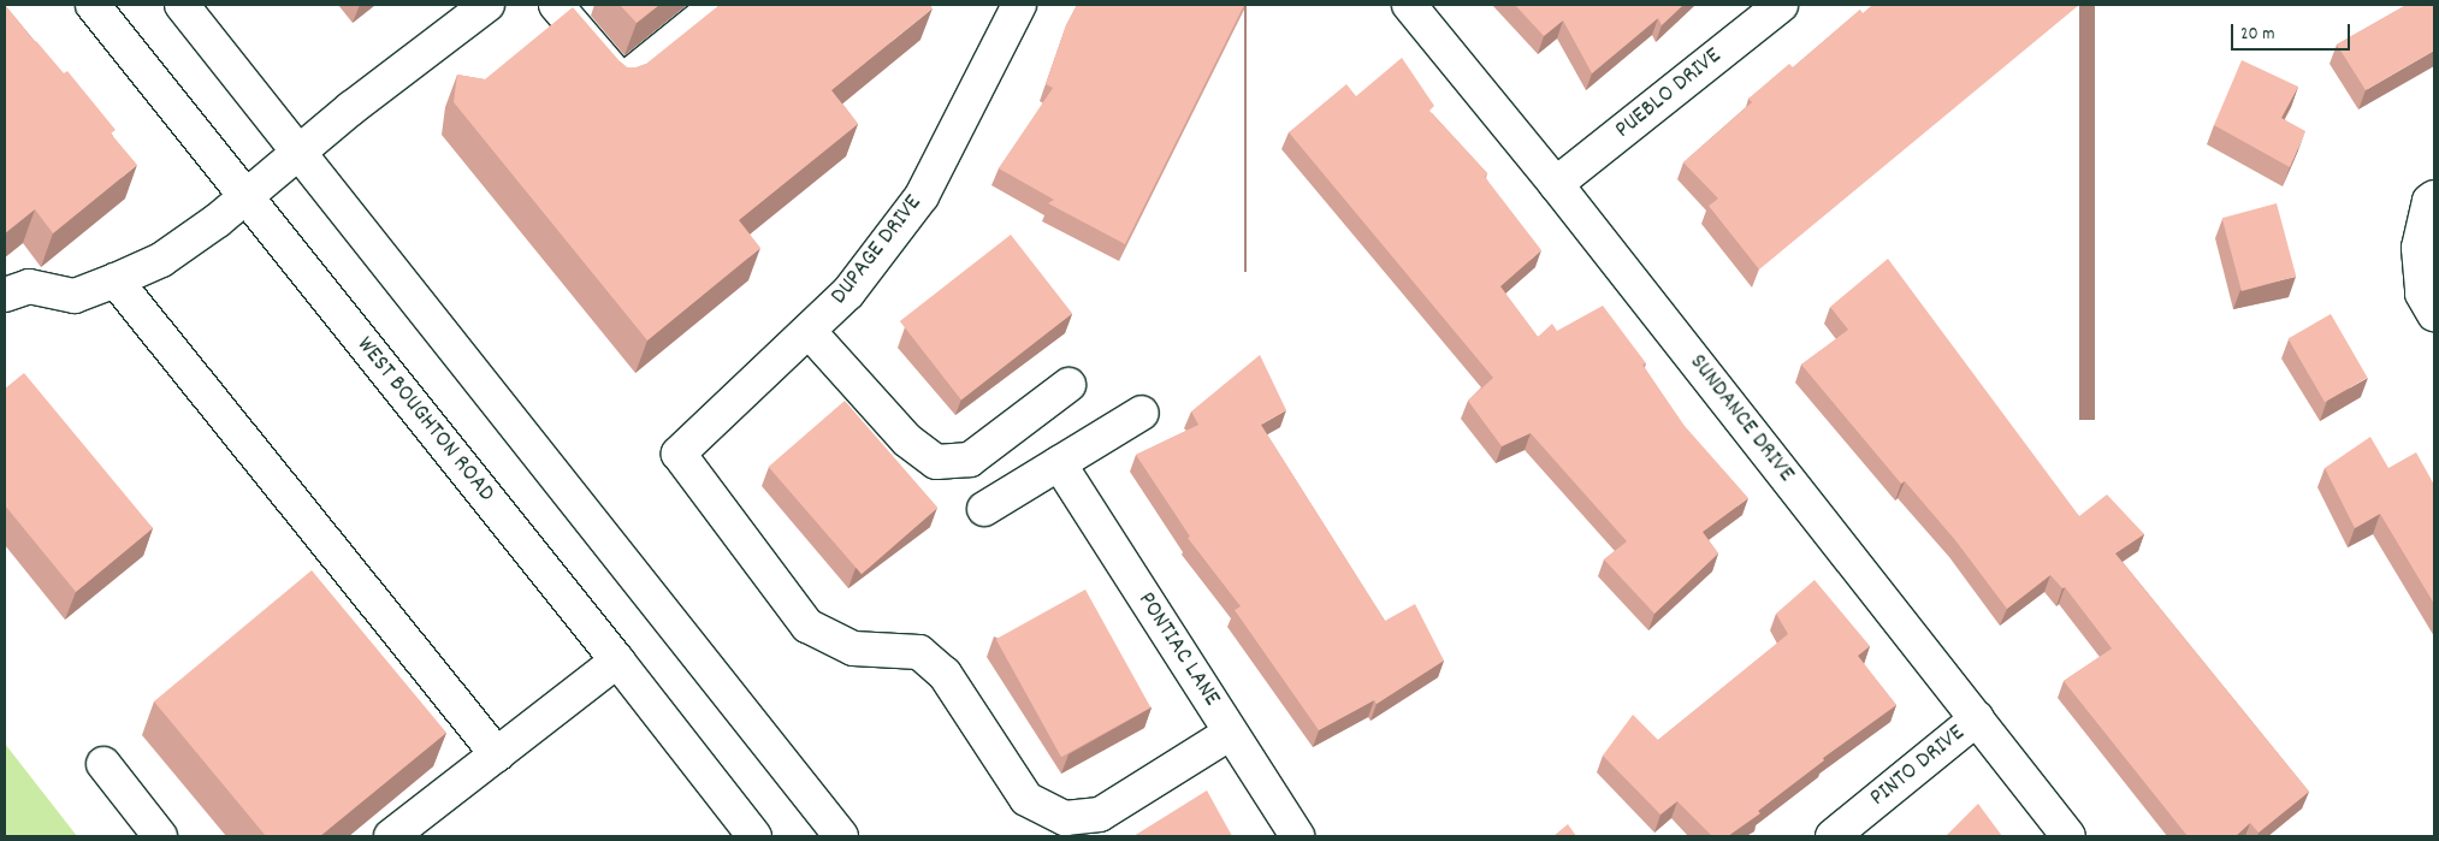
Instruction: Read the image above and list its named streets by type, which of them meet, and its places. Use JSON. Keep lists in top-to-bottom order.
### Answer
{
  "streets": {
    "street": [
      "PUEBLO DRIVE",
      "DUPAGE DRIVE",
      "SUNDANCE DRIVE",
      "WEST BOUGHTON ROAD",
      "PONTIAC LANE",
      "PINTO DRIVE"
    ]
  },
  "crossings": [
    ["PUEBLO DRIVE", "SUNDANCE DRIVE"],
    ["DUPAGE DRIVE", "PONTIAC LANE"],
    ["SUNDANCE DRIVE", "PINTO DRIVE"]
  ],
  "scale_bar": "20 m"
}
